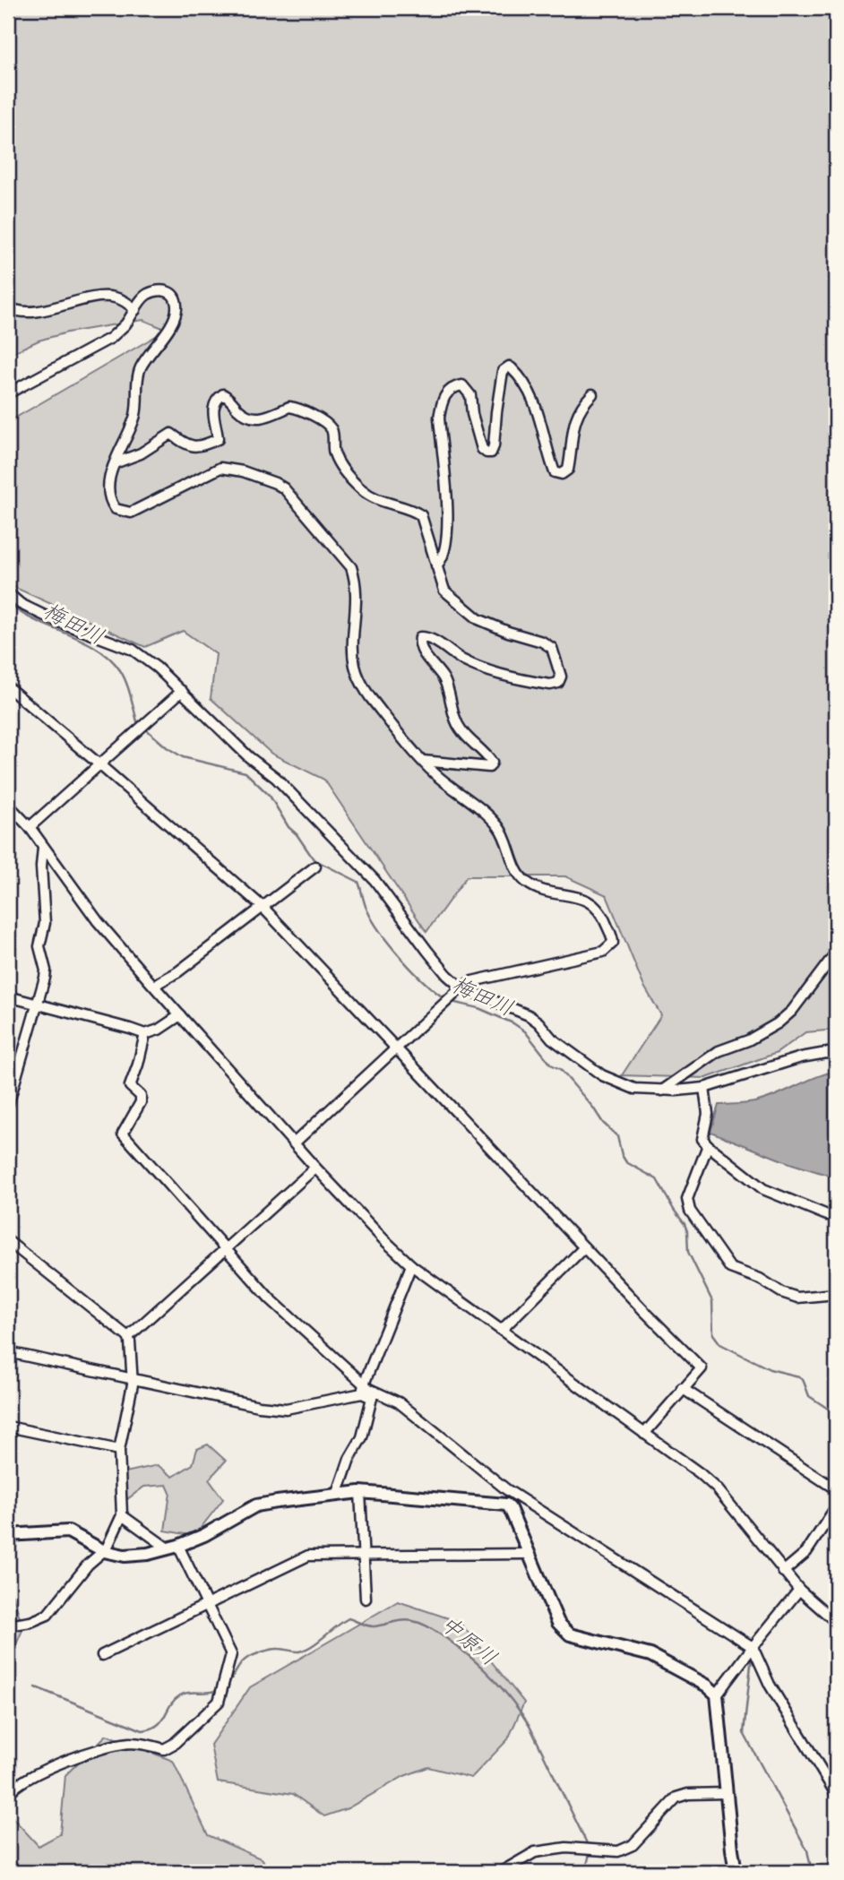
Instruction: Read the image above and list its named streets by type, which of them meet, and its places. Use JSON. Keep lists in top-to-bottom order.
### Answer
{
  "water": ["梅田川", "中原川"]
}
